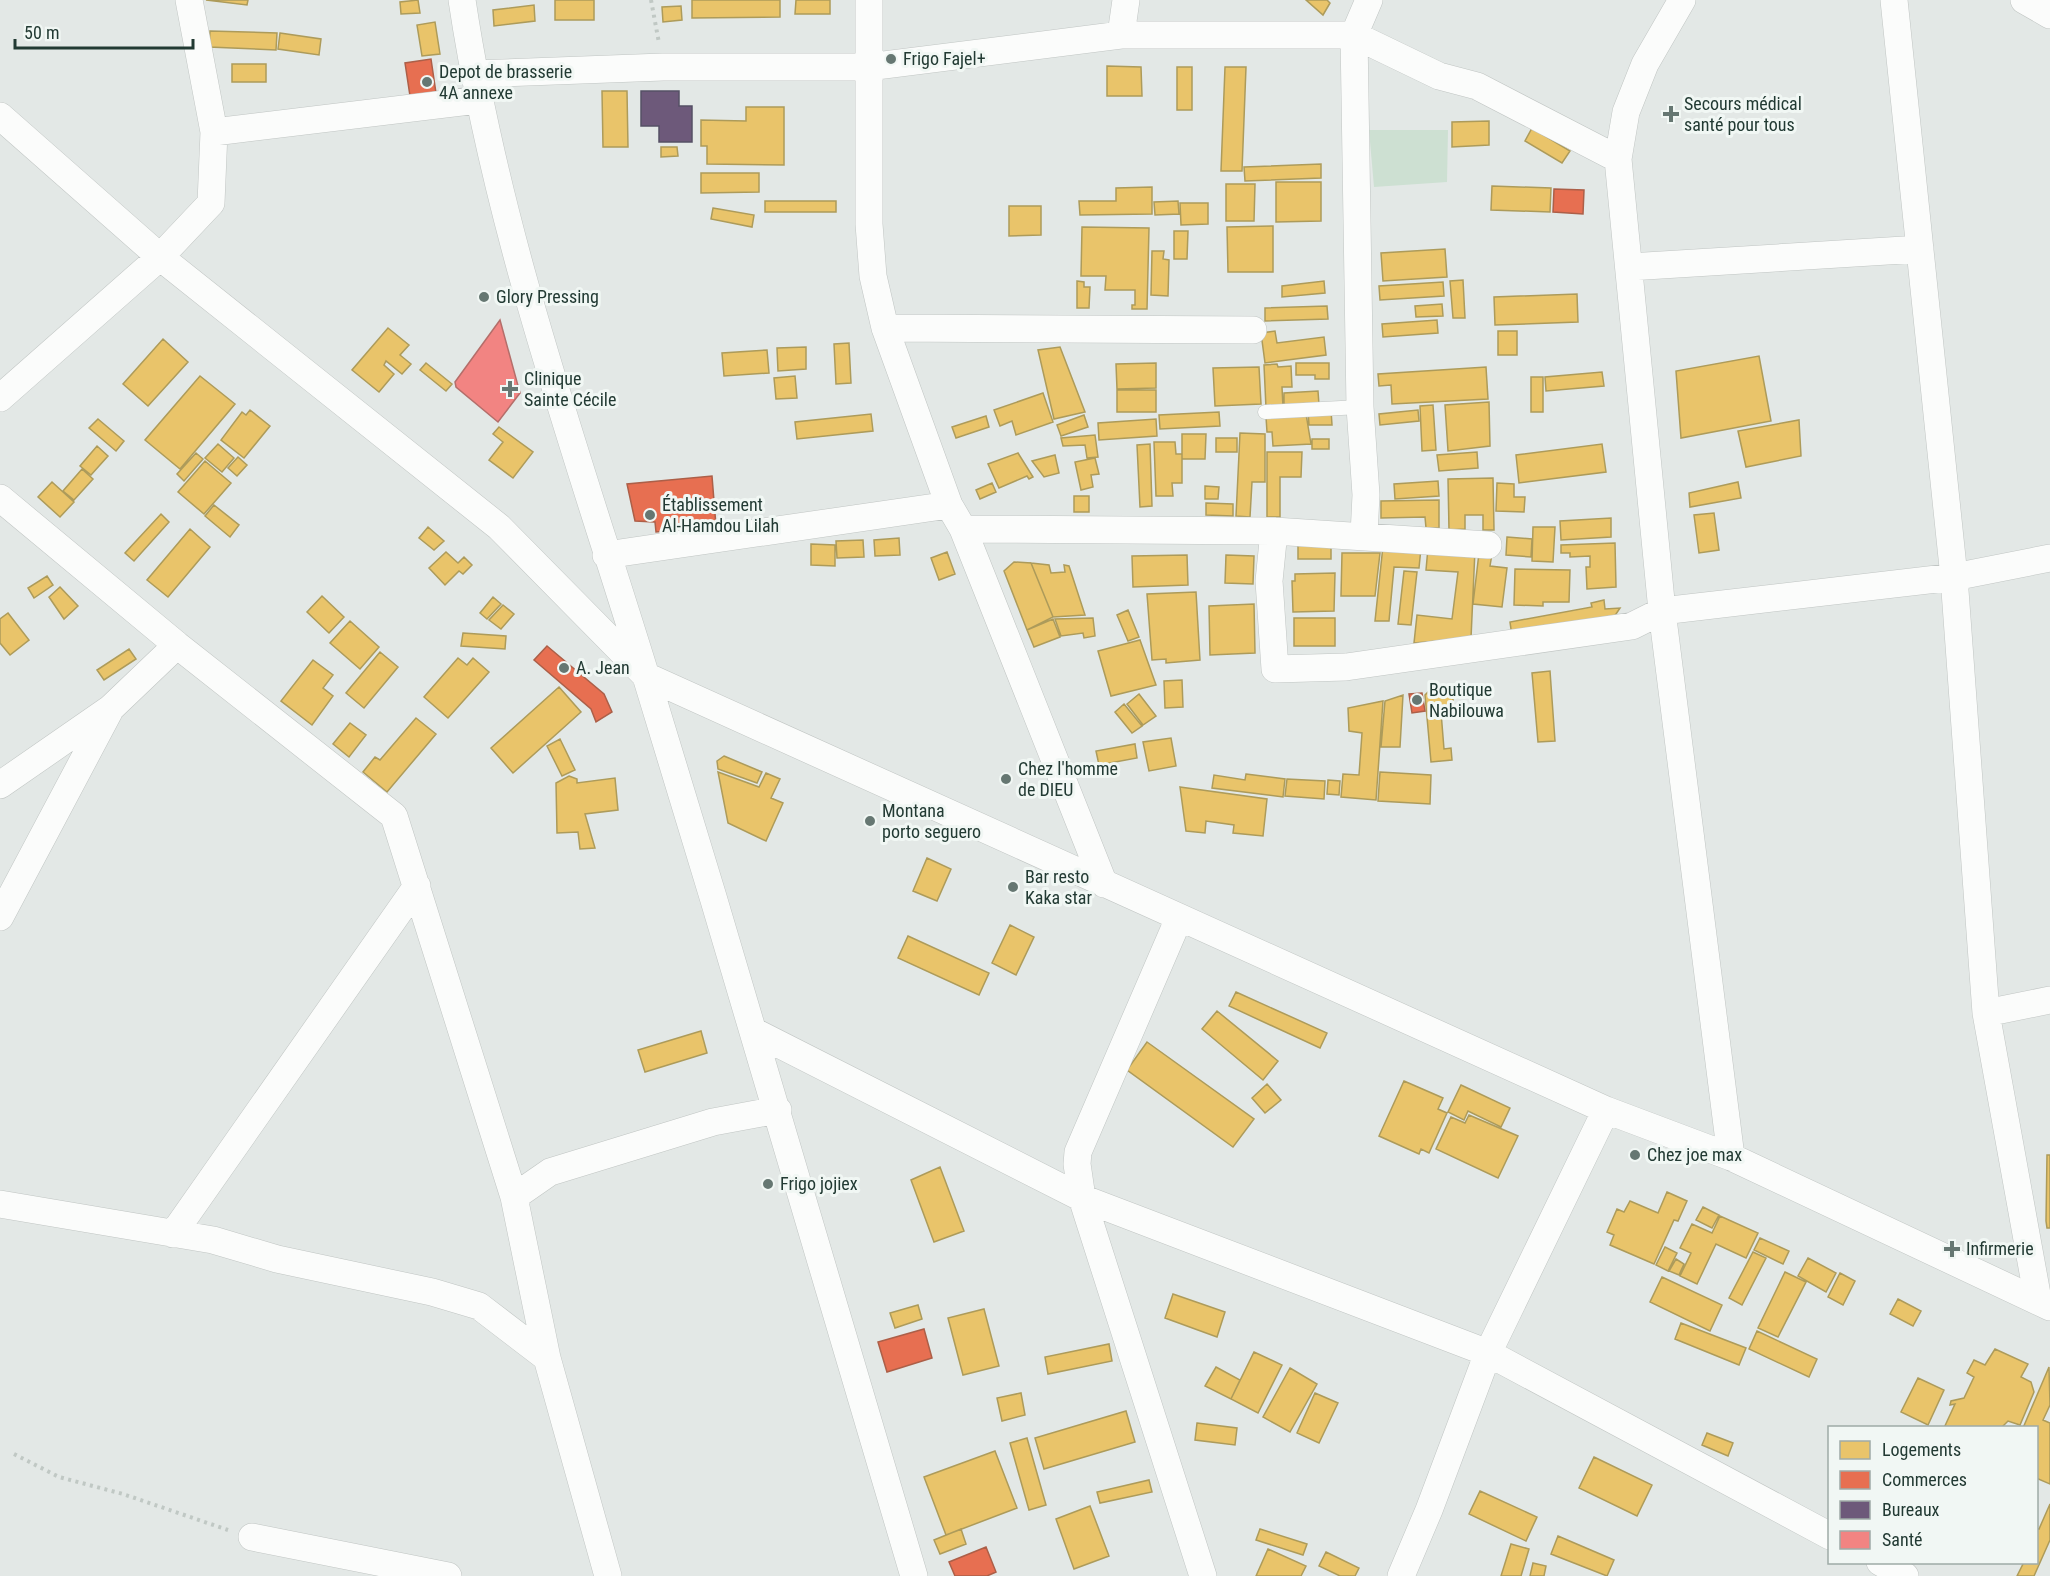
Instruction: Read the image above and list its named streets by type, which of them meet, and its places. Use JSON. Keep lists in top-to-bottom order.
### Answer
{
  "places": {
    "other": [
      "Frigo Fajel+",
      "Depot de brasserie 4A annexe",
      "Glory Pressing",
      "Établissement Al-Hamdou Lilah",
      "A. Jean",
      "Boutique Nabilouwa",
      "Chez l'homme de DIEU",
      "Montana porto seguero",
      "Bar resto Kaka star",
      "Chez joe max",
      "Frigo jojiex"
    ],
    "health": ["Secours médical santé pour tous", "Clinique Sainte Cécile", "Infirmerie"]
  },
  "legend": [
    "Logements",
    "Commerces",
    "Bureaux",
    "Santé"
  ],
  "scale_bar": "50 m"
}
